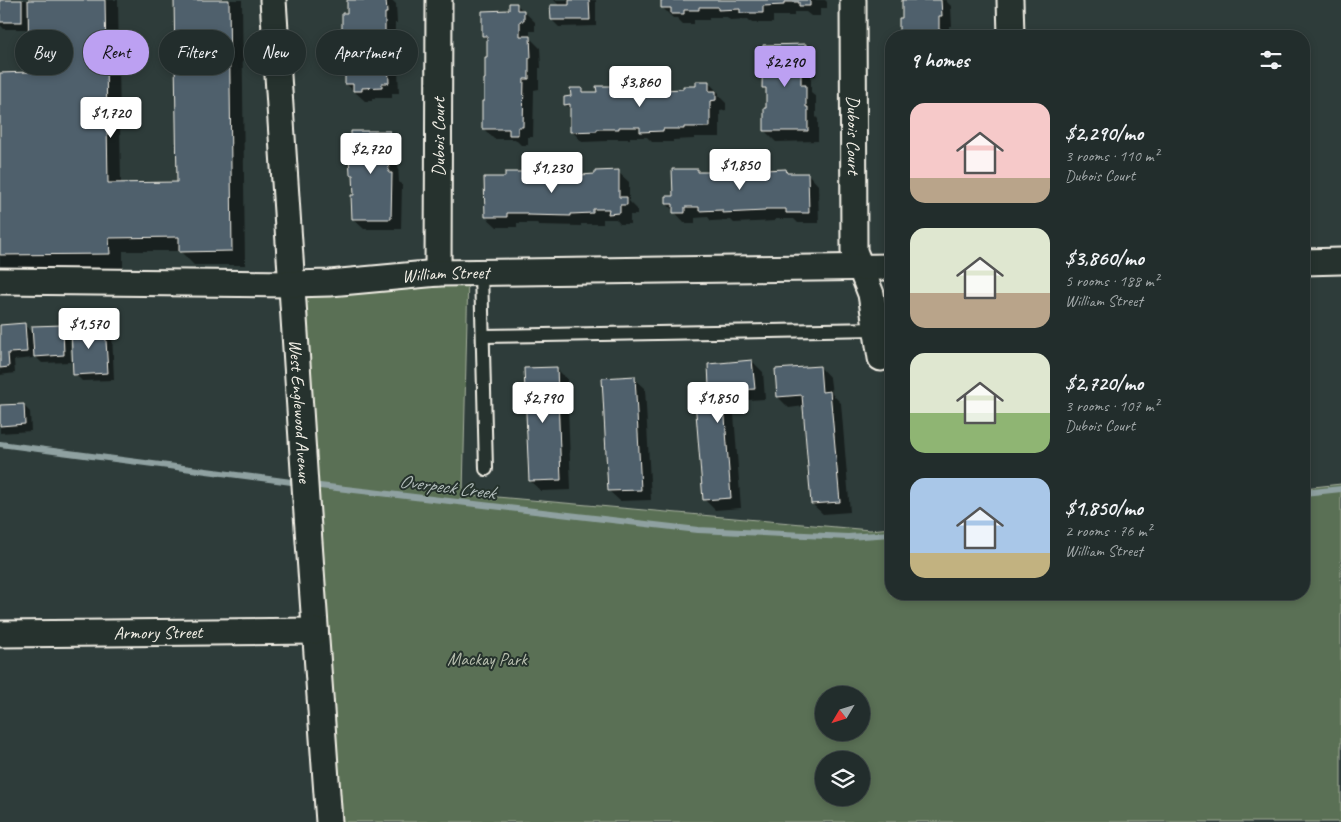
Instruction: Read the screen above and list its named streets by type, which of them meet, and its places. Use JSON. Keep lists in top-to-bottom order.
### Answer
{
  "streets": {
    "street": [
      "Dubois Court",
      "William Street",
      "West Englewood Avenue",
      "Armory Street"
    ]
  },
  "crossings": [
    ["Dubois Court", "William Street"],
    ["William Street", "West Englewood Avenue"],
    ["West Englewood Avenue", "Armory Street"]
  ],
  "water": ["Overpeck Creek"],
  "parks": ["Mackay Park"],
  "north": "bottom left",
  "page": {
    "chip": [
      "Buy",
      "Rent",
      "Filters",
      "New",
      "Apartment"
    ],
    "heading": "9 homes",
    "price": [
      "$2,290",
      "$3,860",
      "$1,720",
      "$2,720",
      "$1,850",
      "$1,230",
      "$1,570",
      "$2,790",
      "$1,850"
    ],
    "list": [
      {
        "name": "$2,290/mo",
        "note": "3 rooms · 110 m² · Dubois Court"
      },
      {
        "name": "$3,860/mo",
        "note": "5 rooms · 188 m² · William Street"
      },
      {
        "name": "$2,720/mo",
        "note": "3 rooms · 107 m² · Dubois Court"
      },
      {
        "name": "$1,850/mo",
        "note": "2 rooms · 76 m² · William Street"
      }
    ]
  }
}
